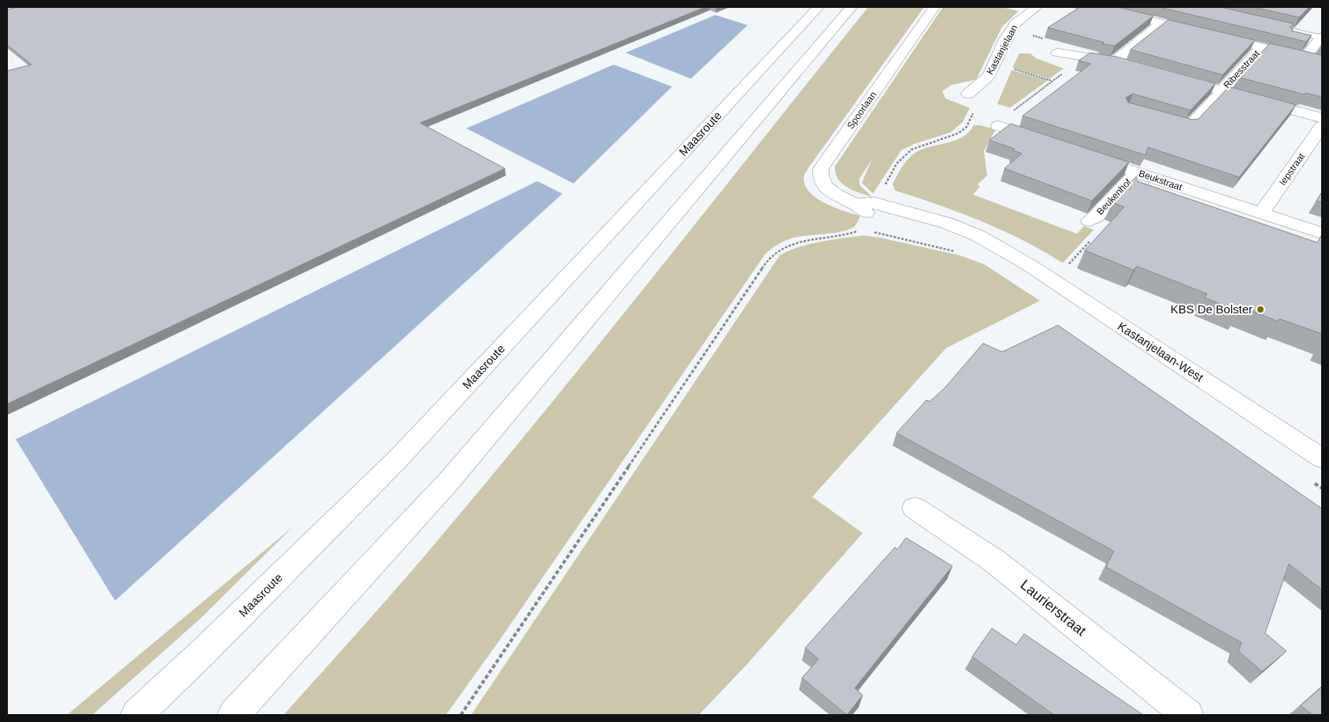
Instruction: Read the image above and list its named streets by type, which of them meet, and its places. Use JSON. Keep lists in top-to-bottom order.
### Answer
{
  "streets": {
    "main road": [
      "Kastanjelaan",
      "Ribesstraat",
      "Spoorlaan",
      "Maasroute",
      "Iepstraat",
      "Beukstraat",
      "Beukenhof",
      "Kastanjelaan-West",
      "Laurierstraat"
    ]
  },
  "crossings": [
    ["Spoorlaan", "Kastanjelaan-West"],
    ["Iepstraat", "Beukstraat"],
    ["Beukstraat", "Beukenhof"]
  ],
  "places": ["KBS De Bolster"]
}
